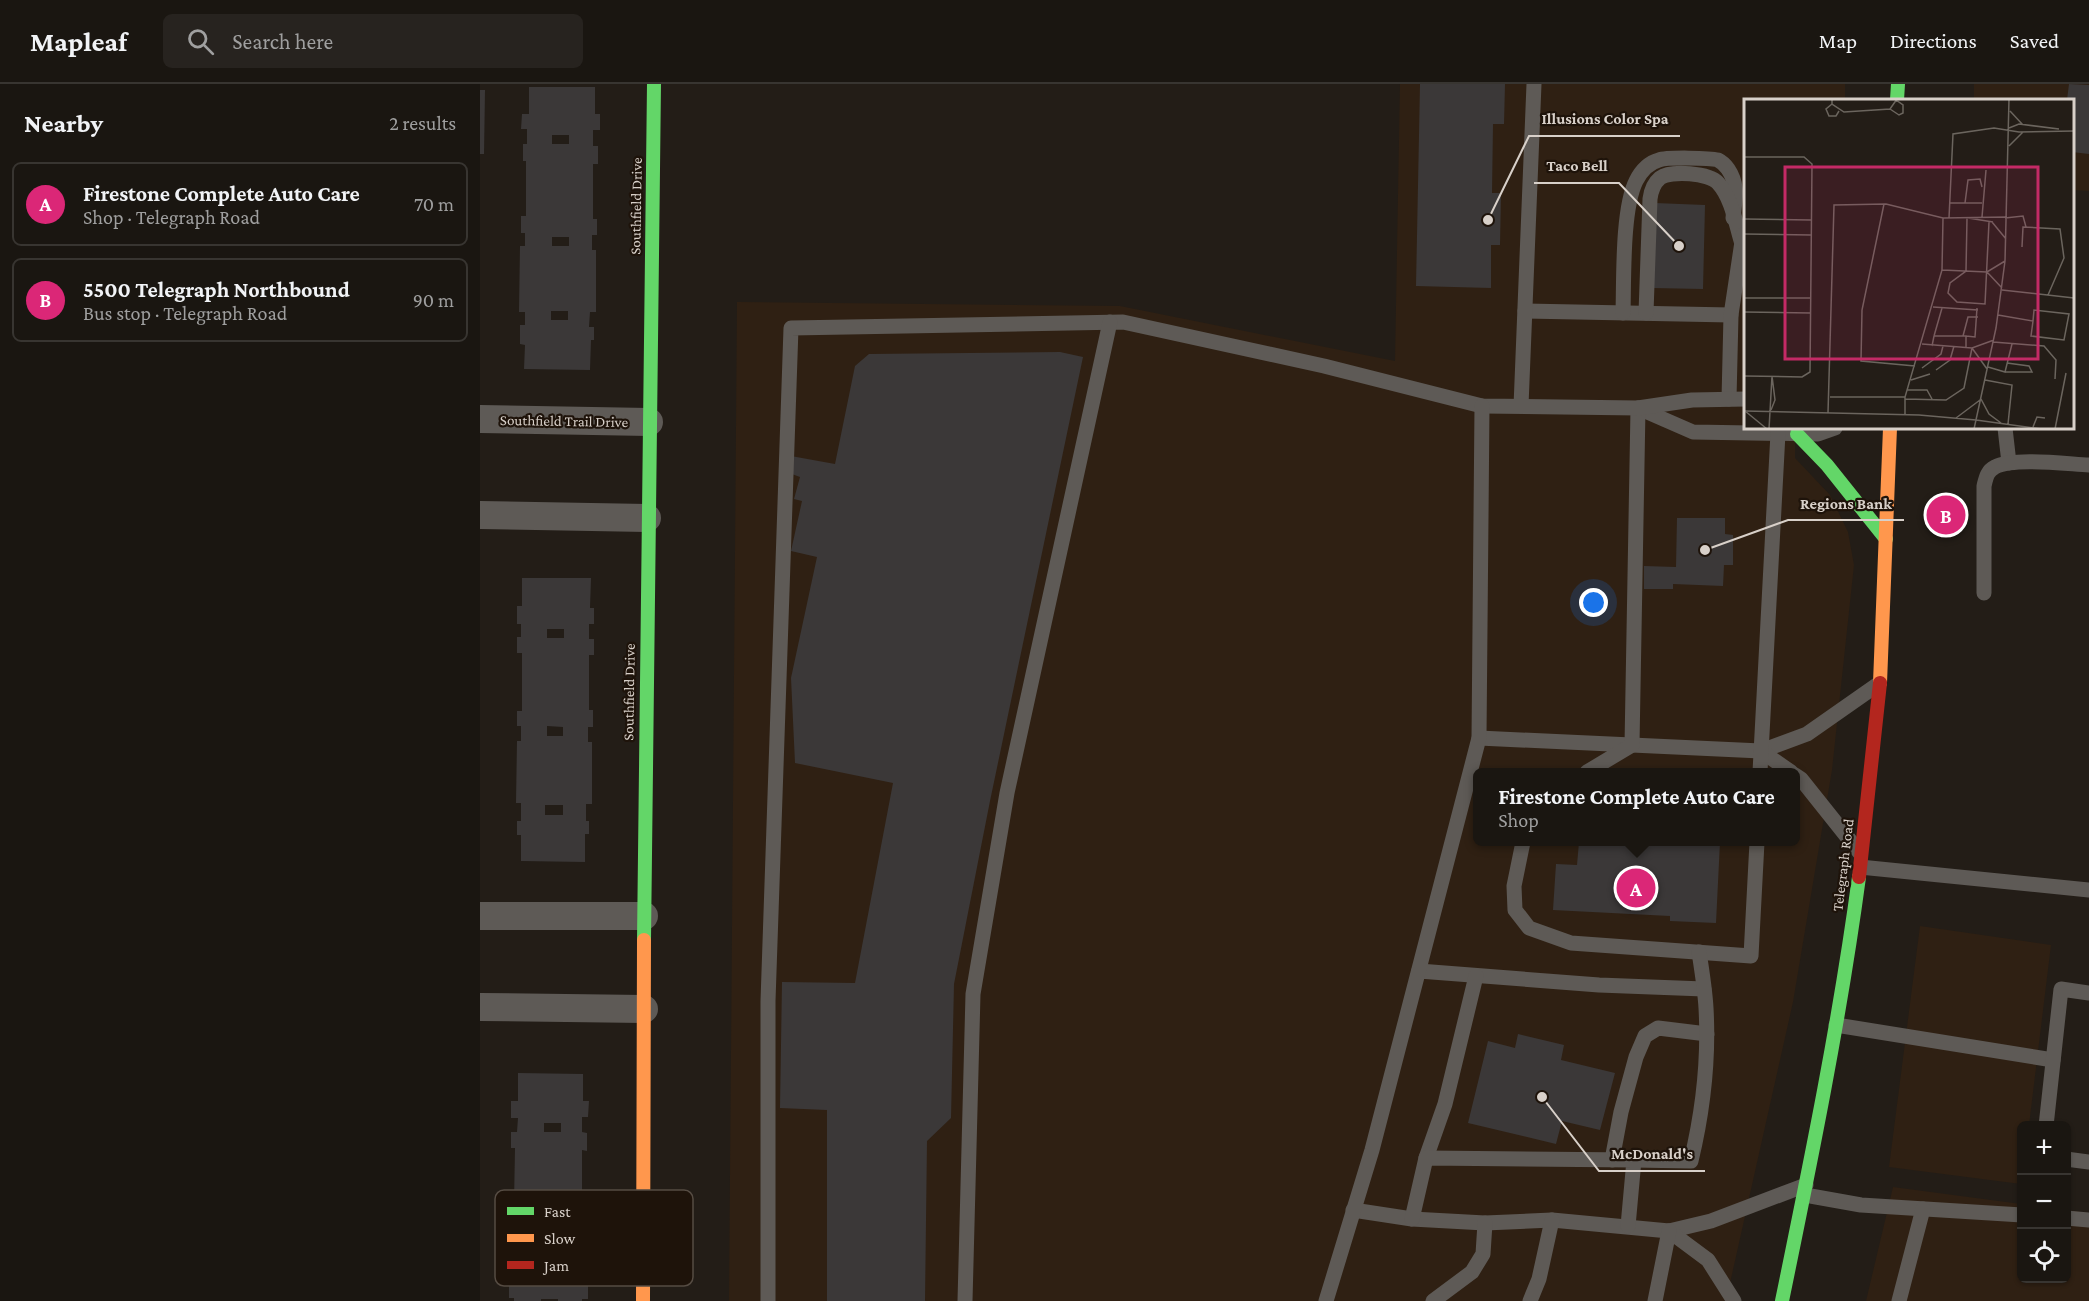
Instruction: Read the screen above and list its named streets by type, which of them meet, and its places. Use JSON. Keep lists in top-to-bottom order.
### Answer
{
  "streets": {
    "street": ["Southfield Drive", "Southfield Trail Drive", "Telegraph Road"]
  },
  "crossings": [
    ["Southfield Drive", "Southfield Trail Drive"]
  ],
  "places": [
    "Illusions Color Spa",
    "Taco Bell",
    "Regions Bank",
    "McDonald's"
  ],
  "legend": ["Fast", "Slow", "Jam"],
  "page": {
    "header": "Mapleaf",
    "search": "Search here",
    "nav": ["Map", "Directions", "Saved"],
    "heading": ["Nearby", "2 results"],
    "list": [
      {
        "mark": "A",
        "name": "Firestone Complete Auto Care",
        "note": "Shop · Telegraph Road",
        "value": "70 m"
      },
      {
        "mark": "B",
        "name": "5500 Telegraph Northbound",
        "note": "Bus stop · Telegraph Road",
        "value": "90 m"
      }
    ],
    "pins": ["B", "A"],
    "popup": ["Firestone Complete Auto Care", "Shop"],
    "map_buttons": ["+", "−"]
  }
}
